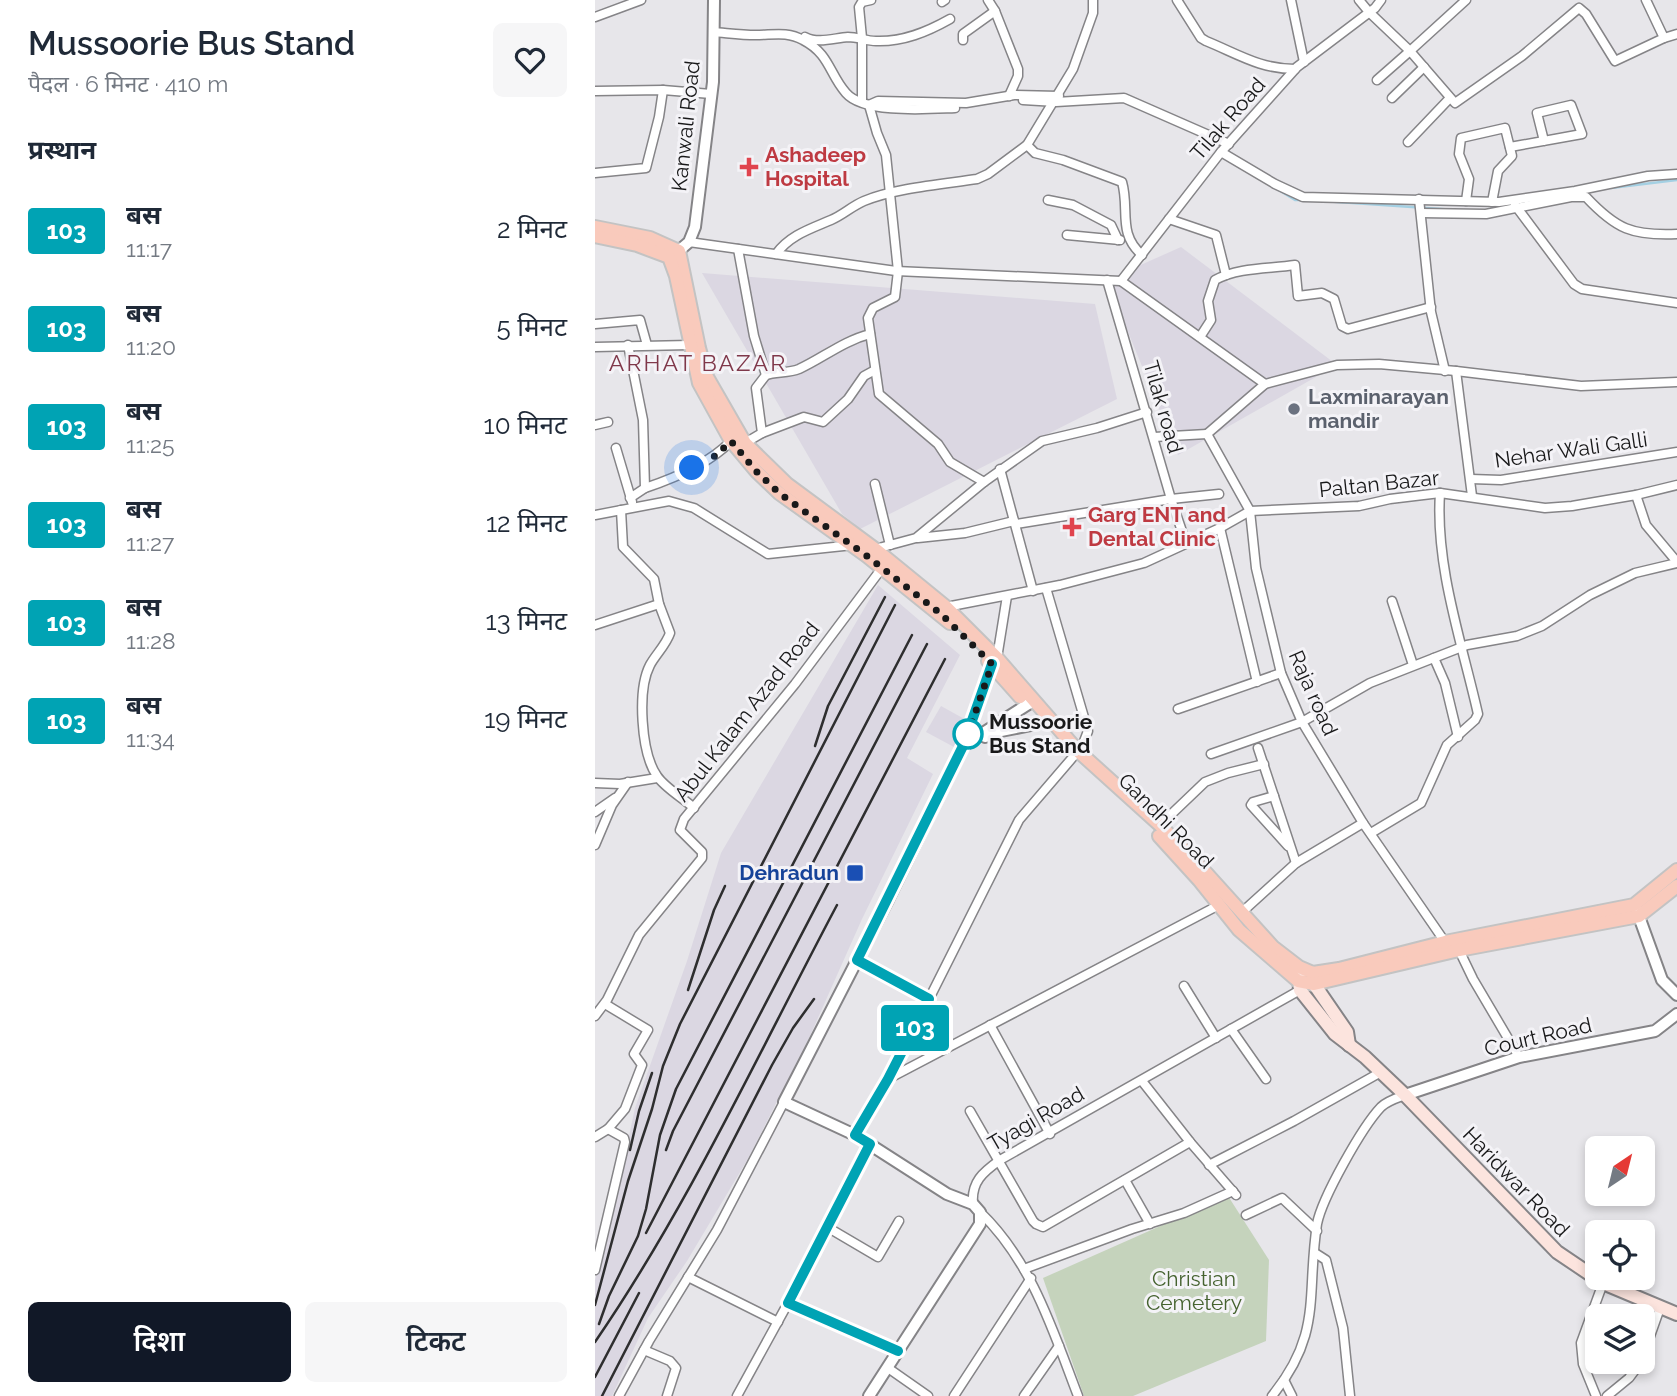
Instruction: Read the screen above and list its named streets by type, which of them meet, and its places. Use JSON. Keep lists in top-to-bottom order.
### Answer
{
  "streets": {
    "main road": ["Gandhi Road", "Haridwar Road"],
    "street": [
      "Tilak Road",
      "Kanwali Road",
      "Tilak road",
      "Nehar Wali Galli",
      "Paltan Bazar",
      "Raja road",
      "Abul Kalam Azad Road",
      "Court Road",
      "Tyagi Road"
    ]
  },
  "crossings": [
    ["Paltan Bazar", "Raja road"],
    ["Abul Kalam Azad Road", "Gandhi Road"],
    ["Gandhi Road", "Tyagi Road"],
    ["Gandhi Road", "Haridwar Road"],
    ["Court Road", "Haridwar Road"],
    ["Tyagi Road", "Haridwar Road"]
  ],
  "districts": ["ARHAT BAZAR"],
  "parks": ["Christian Cemetery"],
  "places": {
    "health": ["Ashadeep Hospital", "Garg ENT and Dental Clinic"],
    "other": ["Laxminarayan mandir", "Mussoorie Bus Stand"],
    "transit": ["Dehradun"]
  },
  "lines": ["bus line 103"],
  "north": "top right",
  "page": {
    "heading": [
      ["Mussoorie Bus Stand", "पैदल · 6 मिनट · 410 m"],
      "प्रस्थान"
    ],
    "on_map": "103",
    "list": [
      {
        "mark": "103",
        "name": "बस",
        "note": "11:17",
        "value": "2 मिनट"
      },
      {
        "mark": "103",
        "name": "बस",
        "note": "11:20",
        "value": "5 मिनट"
      },
      {
        "mark": "103",
        "name": "बस",
        "note": "11:25",
        "value": "10 मिनट"
      },
      {
        "mark": "103",
        "name": "बस",
        "note": "11:27",
        "value": "12 मिनट"
      },
      {
        "mark": "103",
        "name": "बस",
        "note": "11:28",
        "value": "13 मिनट"
      },
      {
        "mark": "103",
        "name": "बस",
        "note": "11:34",
        "value": "19 मिनट"
      }
    ],
    "buttons": ["दिशा", "टिकट"]
  }
}
